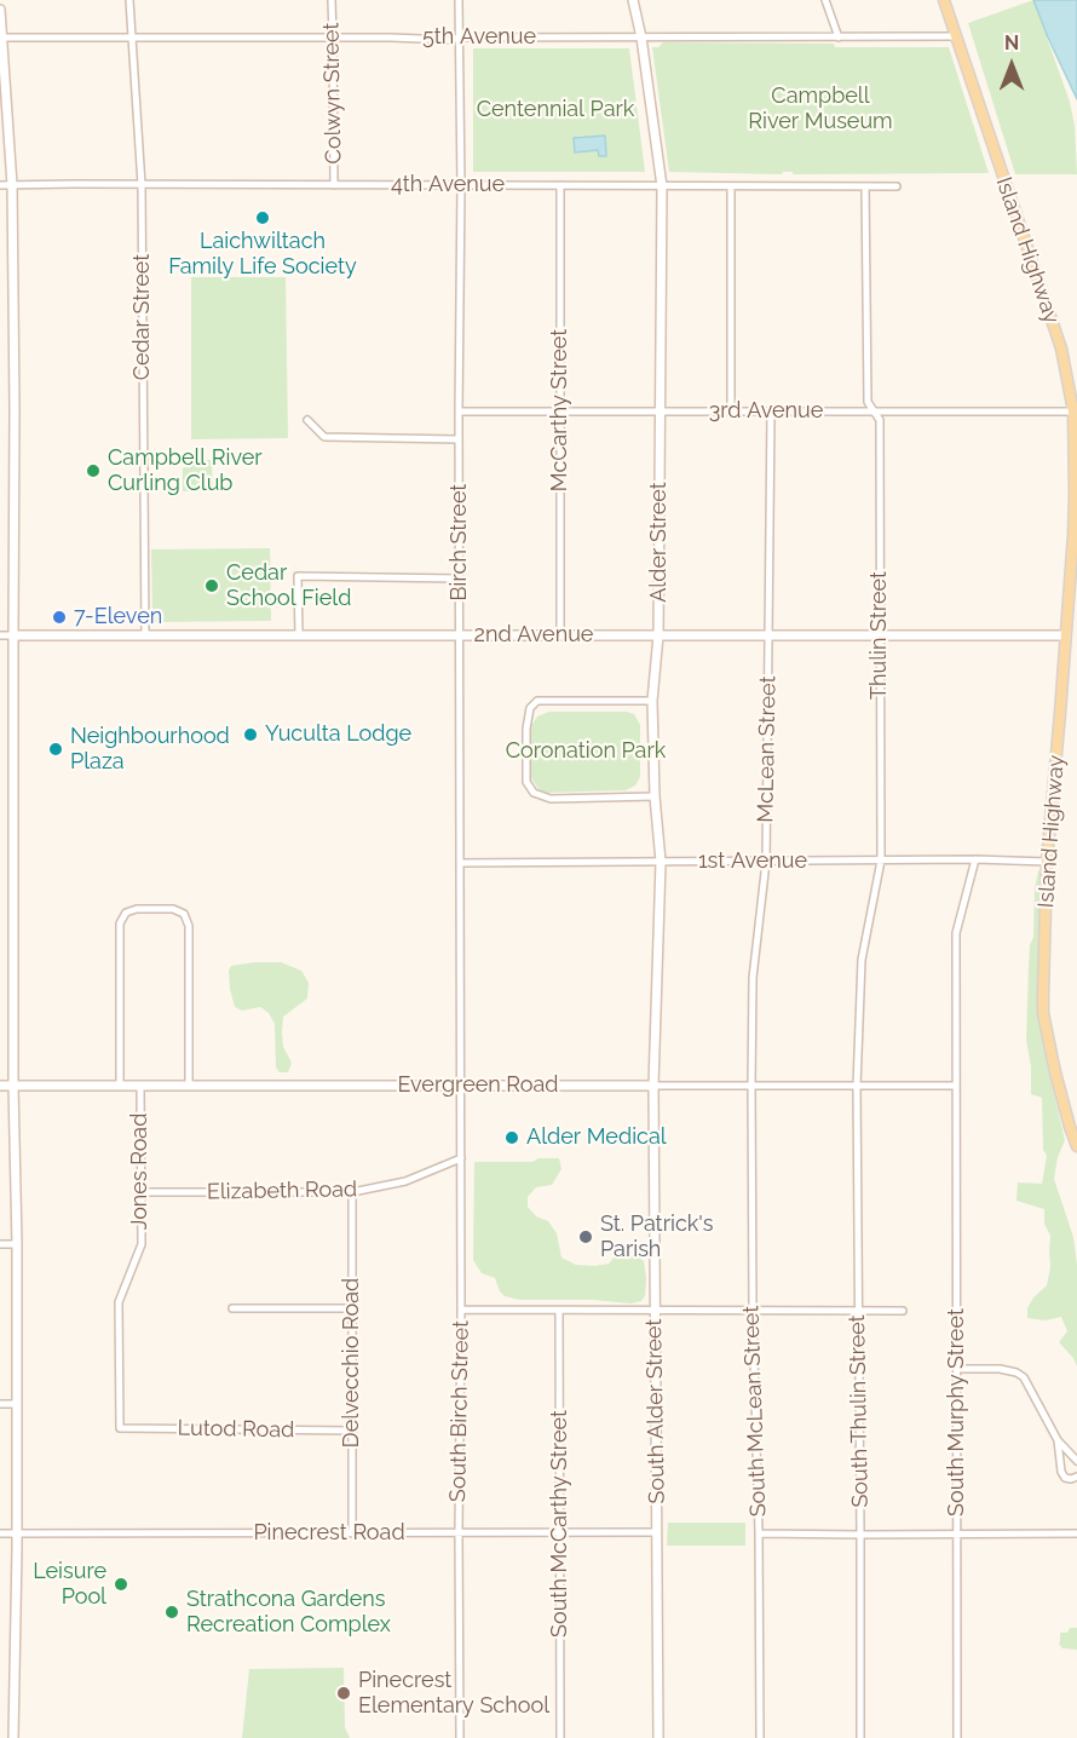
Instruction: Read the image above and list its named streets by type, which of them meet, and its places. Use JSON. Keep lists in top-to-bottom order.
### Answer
{
  "streets": {
    "main road": ["Island Highway"],
    "street": [
      "5th Avenue",
      "Colwyn Street",
      "4th Avenue",
      "Cedar Street",
      "McCarthy Street",
      "3rd Avenue",
      "Birch Street",
      "Alder Street",
      "2nd Avenue",
      "Thulin Street",
      "McLean Street",
      "1st Avenue",
      "Evergreen Road",
      "Jones Road",
      "Elizabeth Road",
      "Delvecchio Road",
      "South Birch Street",
      "South Alder Street",
      "South McLean Street",
      "South Thulin Street",
      "South Murphy Street",
      "Lutod Road",
      "South McCarthy Street",
      "Pinecrest Road"
    ]
  },
  "crossings": [
    ["5th Avenue", "Colwyn Street"],
    ["5th Avenue", "Island Highway"],
    ["5th Avenue", "Cedar Street"],
    ["5th Avenue", "Birch Street"],
    ["5th Avenue", "Alder Street"],
    ["Colwyn Street", "4th Avenue"],
    ["4th Avenue", "Cedar Street"],
    ["4th Avenue", "McCarthy Street"],
    ["4th Avenue", "Birch Street"],
    ["4th Avenue", "Alder Street"],
    ["4th Avenue", "Thulin Street"],
    ["Island Highway", "3rd Avenue"],
    ["Island Highway", "2nd Avenue"],
    ["Island Highway", "1st Avenue"],
    ["Cedar Street", "2nd Avenue"],
    ["McCarthy Street", "3rd Avenue"],
    ["McCarthy Street", "2nd Avenue"],
    ["3rd Avenue", "Birch Street"],
    ["3rd Avenue", "Alder Street"],
    ["3rd Avenue", "Thulin Street"],
    ["3rd Avenue", "McLean Street"],
    ["Birch Street", "2nd Avenue"],
    ["Birch Street", "1st Avenue"],
    ["Birch Street", "Evergreen Road"],
    ["Birch Street", "South Birch Street"],
    ["Alder Street", "2nd Avenue"],
    ["Alder Street", "1st Avenue"],
    ["Alder Street", "Evergreen Road"],
    ["Alder Street", "South Alder Street"],
    ["2nd Avenue", "Thulin Street"],
    ["2nd Avenue", "McLean Street"],
    ["Thulin Street", "1st Avenue"],
    ["Thulin Street", "Evergreen Road"],
    ["Thulin Street", "South Thulin Street"],
    ["McLean Street", "1st Avenue"],
    ["McLean Street", "Evergreen Road"],
    ["McLean Street", "South McLean Street"],
    ["1st Avenue", "South Murphy Street"],
    ["Evergreen Road", "Jones Road"],
    ["Evergreen Road", "South Birch Street"],
    ["Evergreen Road", "South Alder Street"],
    ["Evergreen Road", "South McLean Street"],
    ["Evergreen Road", "South Thulin Street"],
    ["Evergreen Road", "South Murphy Street"],
    ["Jones Road", "Elizabeth Road"],
    ["Jones Road", "Lutod Road"],
    ["Elizabeth Road", "Delvecchio Road"],
    ["Elizabeth Road", "South Birch Street"],
    ["Delvecchio Road", "Lutod Road"],
    ["Delvecchio Road", "Pinecrest Road"],
    ["South Birch Street", "Pinecrest Road"],
    ["South Alder Street", "Pinecrest Road"],
    ["South McCarthy Street", "Pinecrest Road"]
  ],
  "parks": ["Campbell River Museum", "Centennial Park", "Coronation Park"],
  "places": [
    "Laichwiltach Family Life Society",
    "Campbell River Curling Club",
    "Cedar School Field",
    "7-Eleven",
    "Yuculta Lodge",
    "Neighbourhood Plaza",
    "Alder Medical",
    "St. Patrick's Parish",
    "Leisure Pool",
    "Strathcona Gardens Recreation Complex",
    "Pinecrest Elementary School"
  ],
  "north": "top"
}
